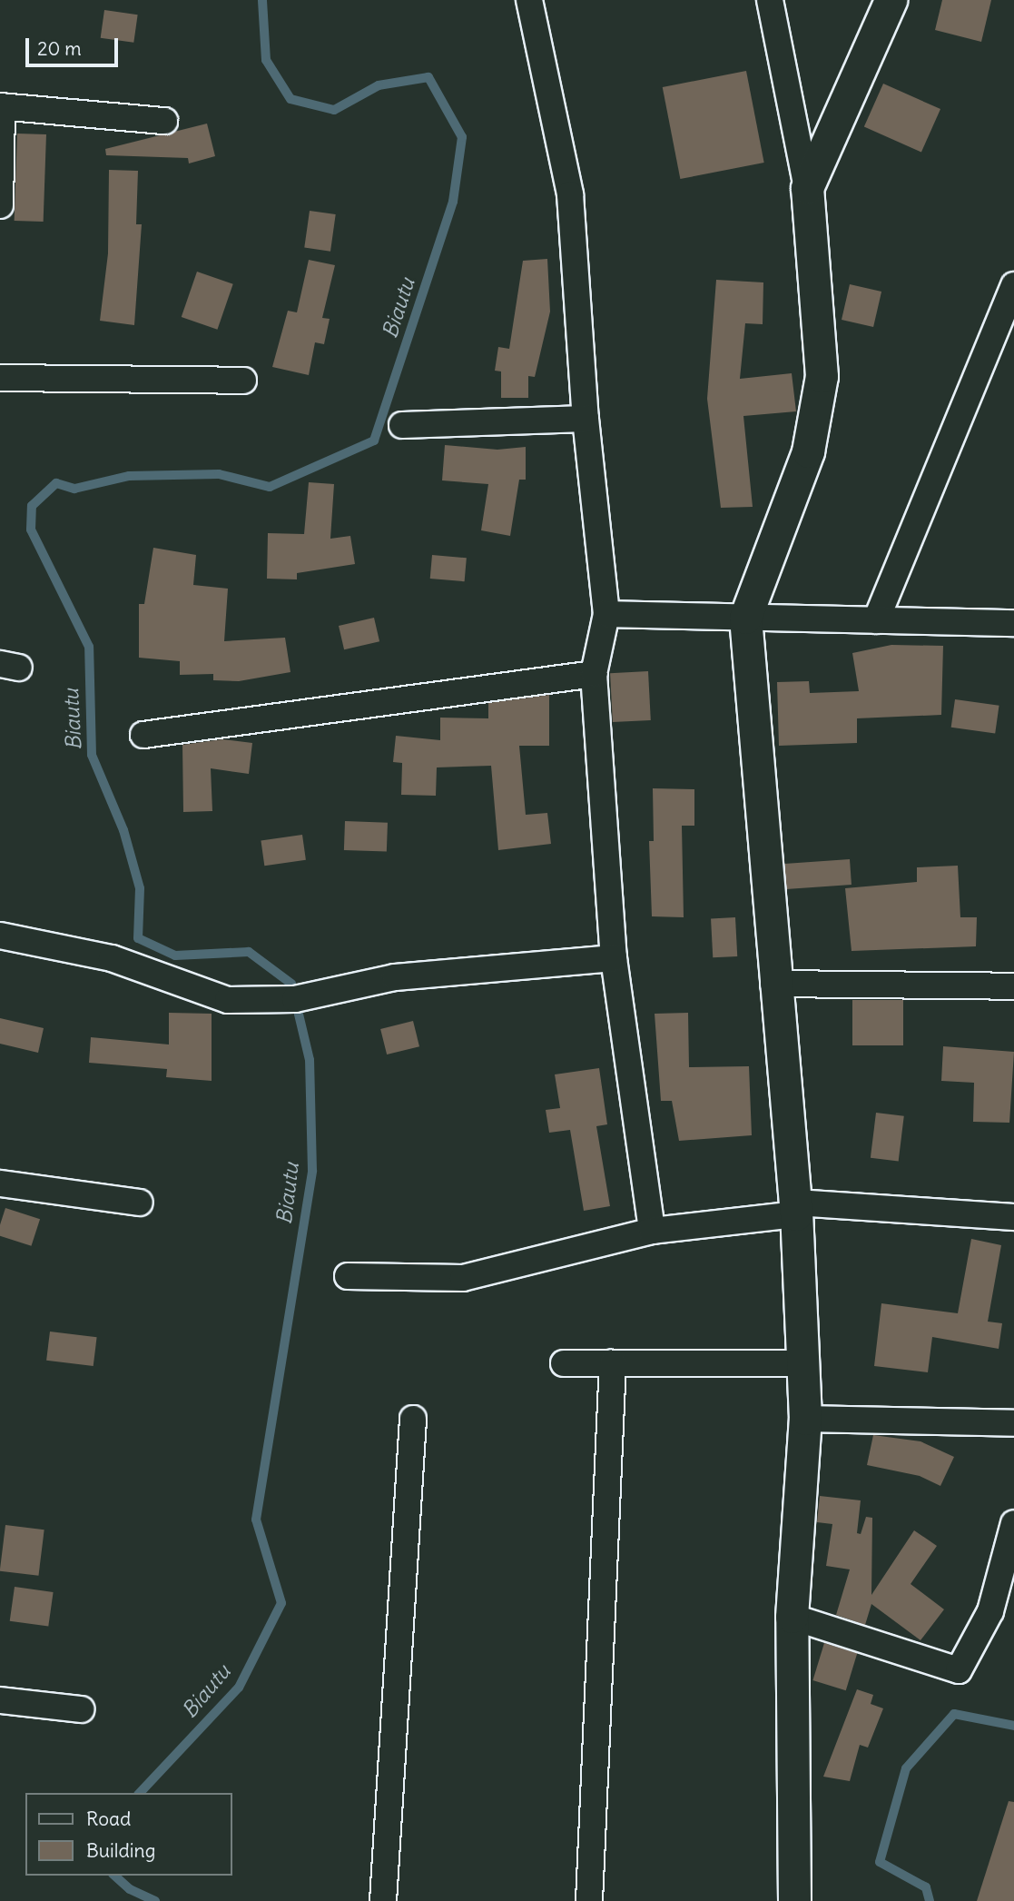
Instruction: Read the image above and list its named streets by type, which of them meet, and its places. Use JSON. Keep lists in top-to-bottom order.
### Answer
{
  "water": ["Biautu"],
  "legend": ["Road", "Building"],
  "scale_bar": "20 m"
}
